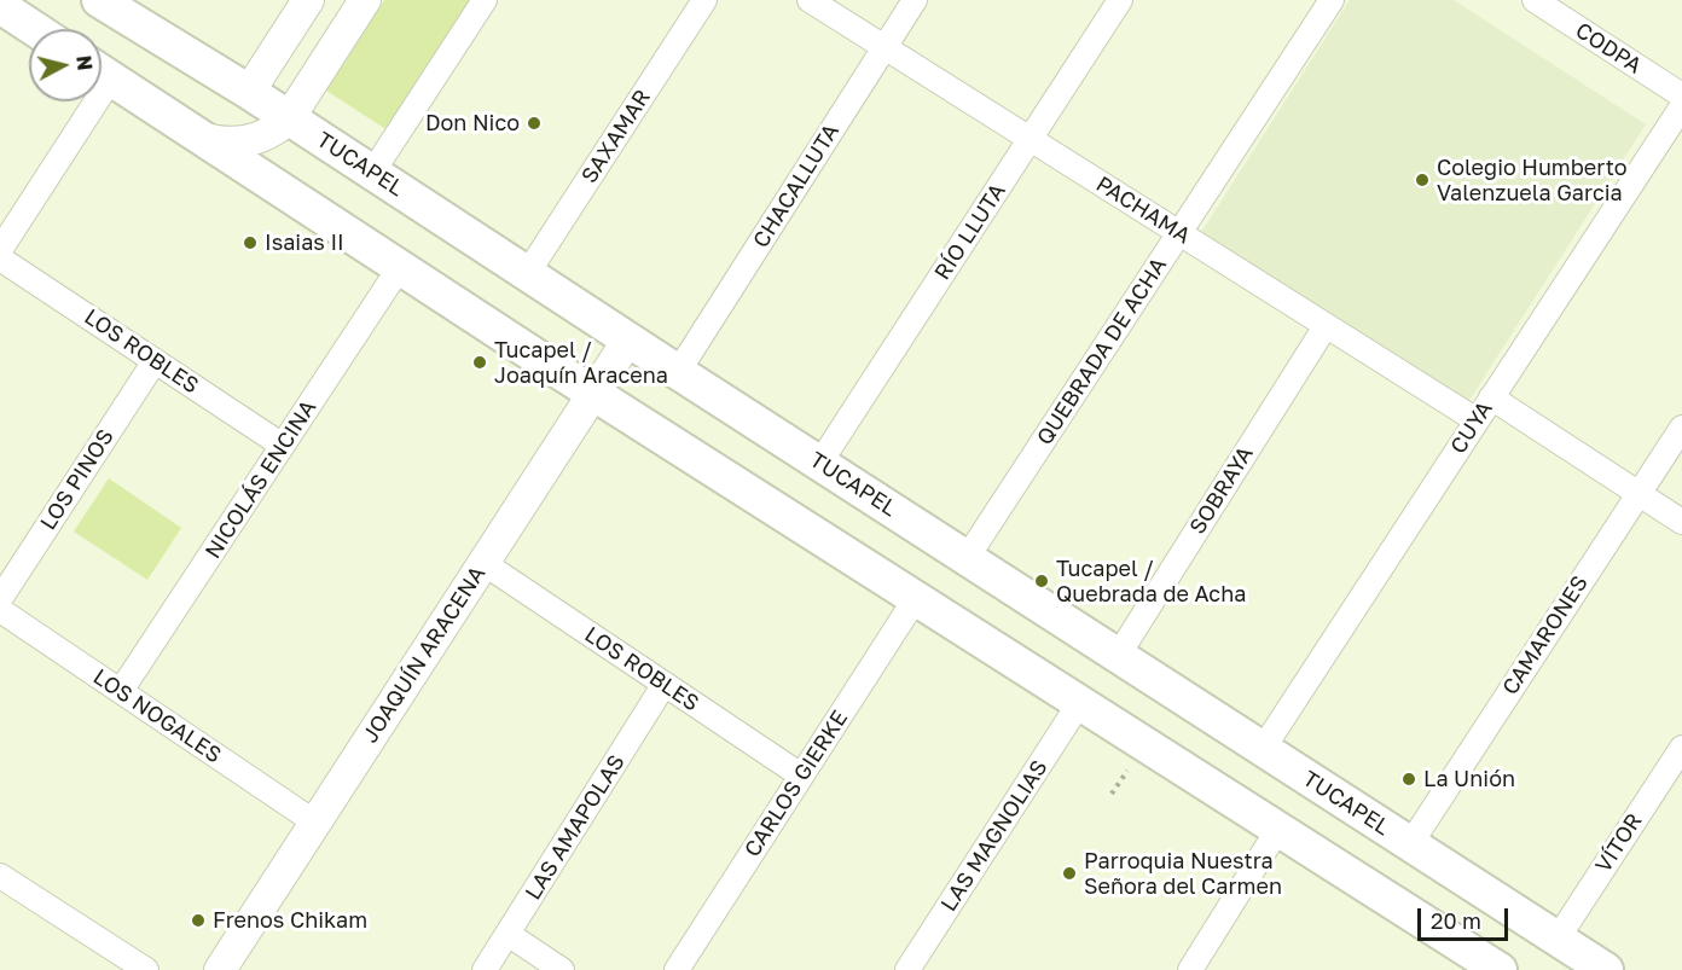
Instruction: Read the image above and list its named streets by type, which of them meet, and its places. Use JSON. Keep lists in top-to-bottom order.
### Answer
{
  "streets": {
    "main road": ["TUCAPEL"],
    "street": [
      "CODPA",
      "SAXAMAR",
      "CHACALLUTA",
      "PACHAMA",
      "RÍO LLUTA",
      "LOS ROBLES",
      "QUEBRADA DE ACHA",
      "CUYA",
      "LOS PINOS",
      "NICOLÁS ENCINA",
      "SOBRAYA",
      "CAMARONES",
      "JOAQUÍN ARACENA",
      "LOS NOGALES",
      "CARLOS GIERKE",
      "LAS AMAPOLAS",
      "LAS MAGNOLIAS",
      "VÍTOR"
    ]
  },
  "crossings": [
    ["SAXAMAR", "TUCAPEL"],
    ["TUCAPEL", "CHACALLUTA"],
    ["TUCAPEL", "RÍO LLUTA"],
    ["TUCAPEL", "QUEBRADA DE ACHA"],
    ["TUCAPEL", "CUYA"],
    ["TUCAPEL", "SOBRAYA"],
    ["TUCAPEL", "CAMARONES"],
    ["TUCAPEL", "JOAQUÍN ARACENA"],
    ["TUCAPEL", "VÍTOR"],
    ["CHACALLUTA", "PACHAMA"],
    ["PACHAMA", "RÍO LLUTA"],
    ["PACHAMA", "QUEBRADA DE ACHA"],
    ["PACHAMA", "CUYA"],
    ["PACHAMA", "SOBRAYA"],
    ["LOS ROBLES", "LOS PINOS"],
    ["LOS ROBLES", "NICOLÁS ENCINA"],
    ["LOS ROBLES", "JOAQUÍN ARACENA"],
    ["LOS ROBLES", "CARLOS GIERKE"],
    ["LOS ROBLES", "LAS AMAPOLAS"],
    ["NICOLÁS ENCINA", "LOS NOGALES"],
    ["JOAQUÍN ARACENA", "LOS NOGALES"]
  ],
  "places": [
    "Don Nico",
    "Colegio Humberto Valenzuela Garcia",
    "Isaias II",
    "Tucapel / Joaquín Aracena",
    "Tucapel / Quebrada de Acha",
    "La Unión",
    "Parroquia Nuestra Señora del Carmen",
    "Frenos Chikam"
  ],
  "scale_bar": "20 m",
  "north": "right"
}
